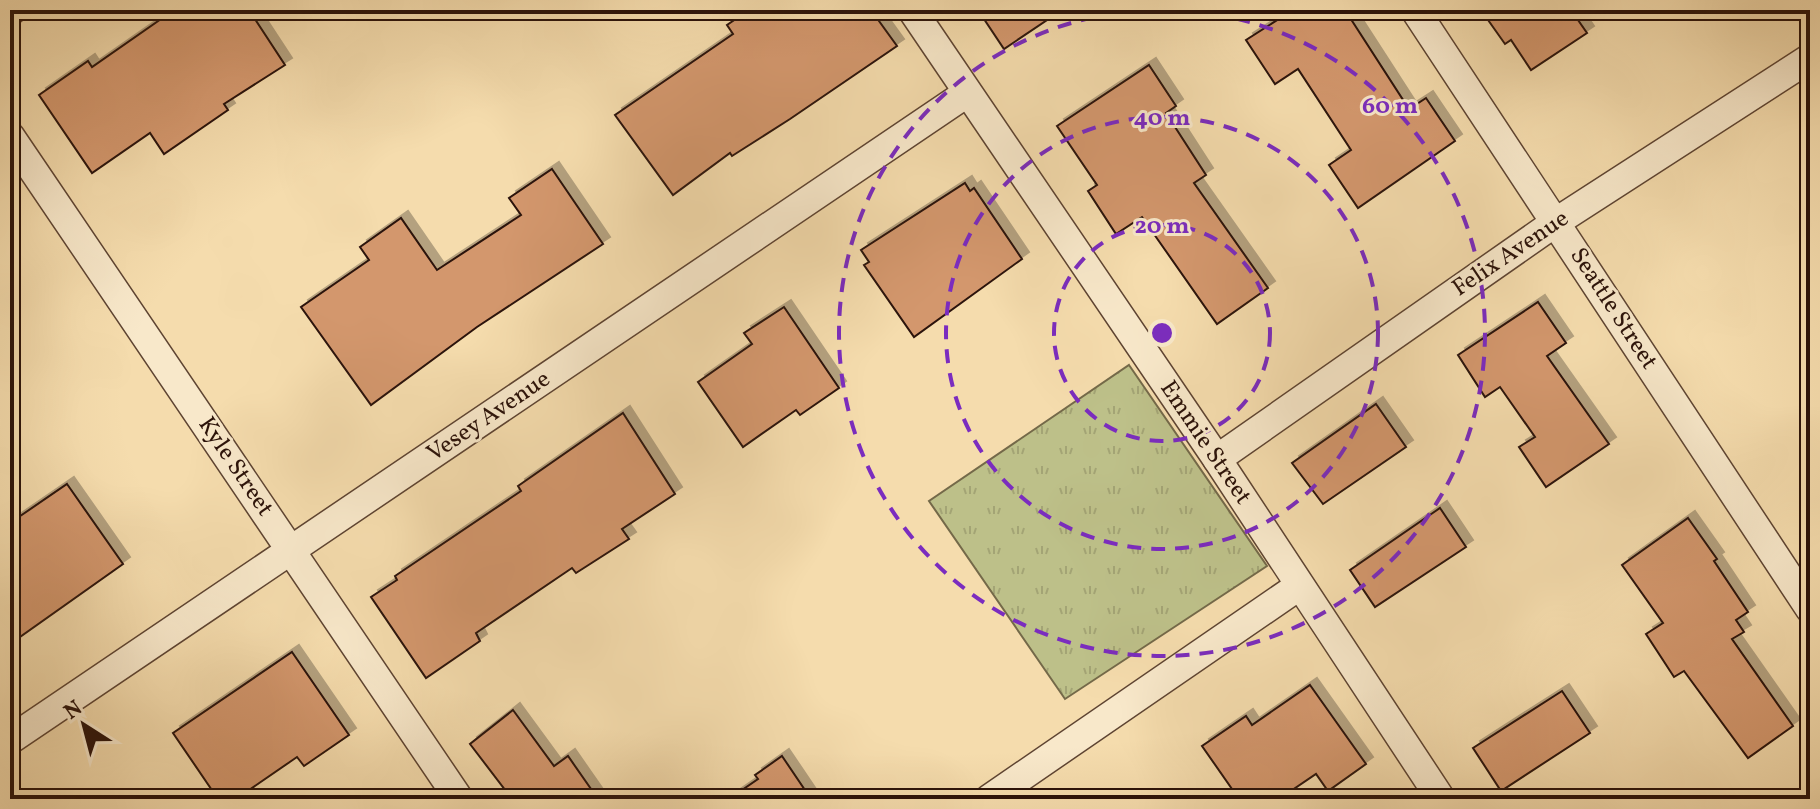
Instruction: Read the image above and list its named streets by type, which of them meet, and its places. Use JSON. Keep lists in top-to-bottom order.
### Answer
{
  "streets": {
    "street": [
      "Felix Avenue",
      "Seattle Street",
      "Vesey Avenue",
      "Emmie Street",
      "Kyle Street"
    ]
  },
  "crossings": [
    ["Felix Avenue", "Seattle Street"],
    ["Felix Avenue", "Emmie Street"],
    ["Vesey Avenue", "Emmie Street"],
    ["Vesey Avenue", "Kyle Street"]
  ],
  "north": "top left",
  "rings": ["60 m", "40 m", "20 m"]
}
